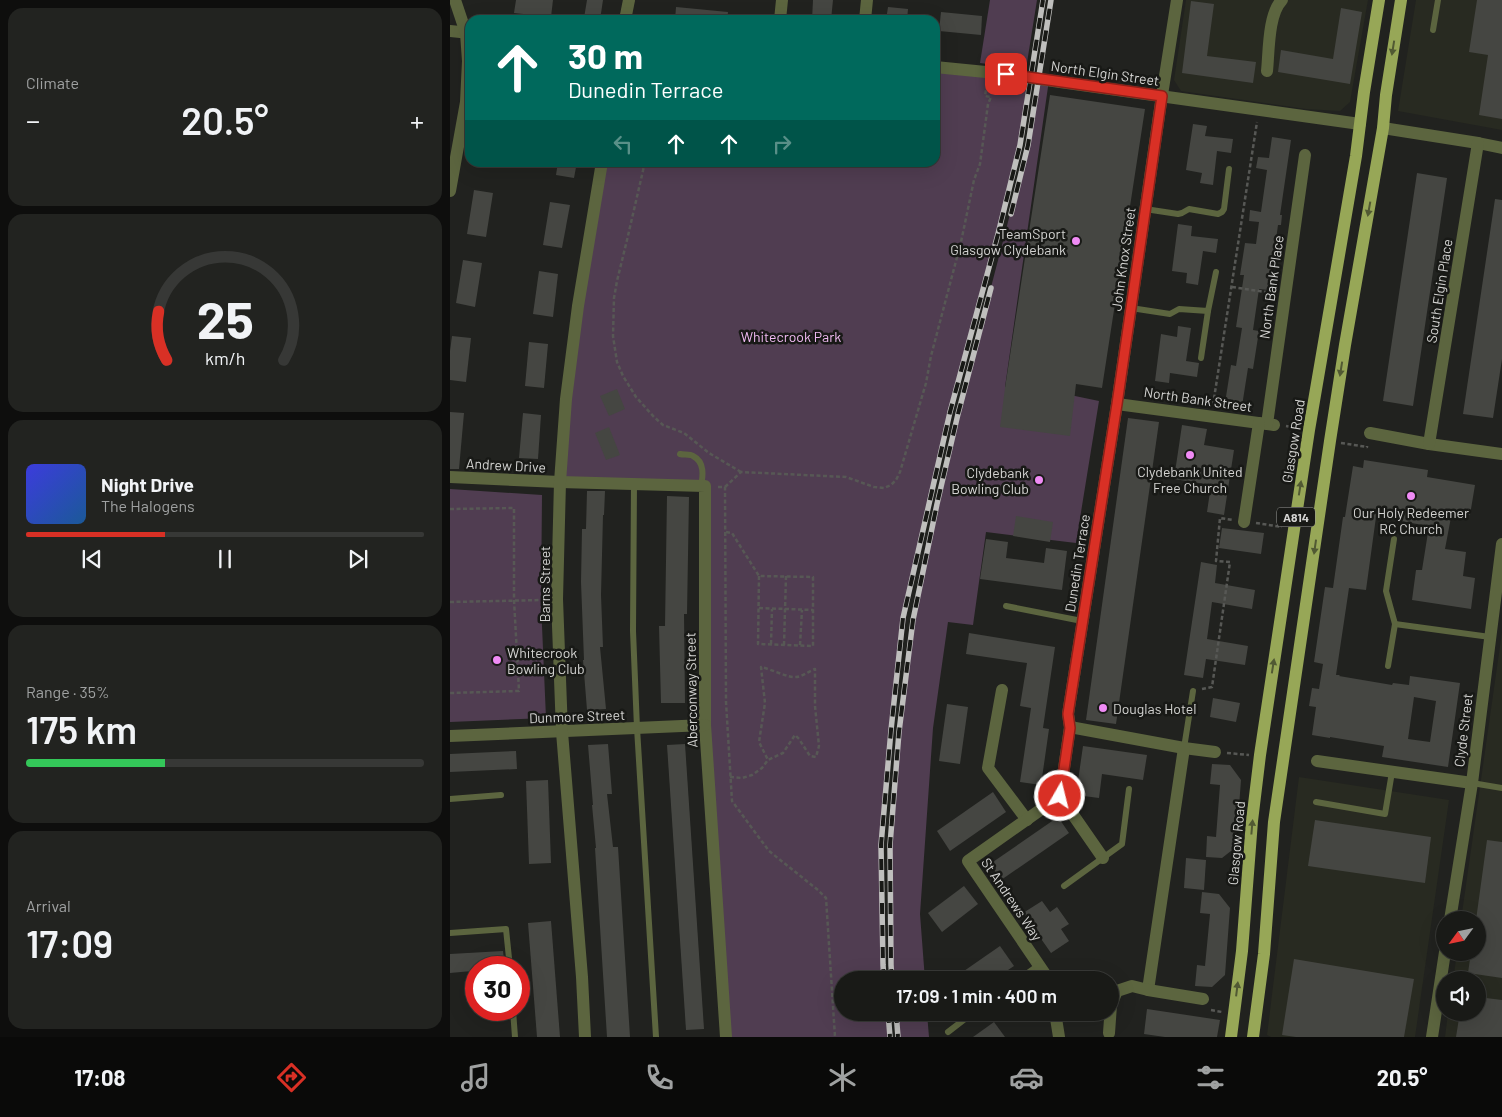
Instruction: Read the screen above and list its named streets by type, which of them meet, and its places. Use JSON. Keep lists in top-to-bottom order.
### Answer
{
  "streets": {
    "main road": ["Glasgow Road", "A814"],
    "street": [
      "North Elgin Street",
      "John Knox Street",
      "North Bank Place",
      "South Elgin Place",
      "North Bank Street",
      "Andrew Drive",
      "Dunedin Terrace",
      "Barns Street",
      "Aberconway Street",
      "Dunmore Street",
      "Clyde Street",
      "St Andrews Way"
    ]
  },
  "crossings": [
    ["North Elgin Street", "John Knox Street"],
    ["North Elgin Street", "Glasgow Road"],
    ["John Knox Street", "North Bank Street"],
    ["John Knox Street", "Dunedin Terrace"],
    ["North Bank Place", "North Bank Street"],
    ["North Bank Street", "Dunedin Terrace"],
    ["Andrew Drive", "Barns Street"],
    ["Barns Street", "Dunmore Street"],
    ["Aberconway Street", "Dunmore Street"]
  ],
  "parks": ["Whitecrook Park"],
  "places": [
    "TeamSport Glasgow Clydebank",
    "Clydebank United Free Church",
    "Clydebank Bowling Club",
    "Our Holy Redeemer RC Church",
    "Whitecrook Bowling Club",
    "Douglas Hotel"
  ],
  "north": "bottom left",
  "page": {
    "tile": [
      "Climate",
      ["Range · 35%", "175 km"],
      ["Arrival", "17:09"]
    ],
    "turn": ["30 m", "Dunedin Terrace"],
    "heat": ["−", "20.5°", "+"],
    "song": ["Night Drive", "The Halogens"],
    "limit": "30",
    "trip": "17:09 · 1 min · 400 m",
    "tabs": ["17:08", "20.5°"],
    "gauge": ["25", "km/h"]
  }
}
